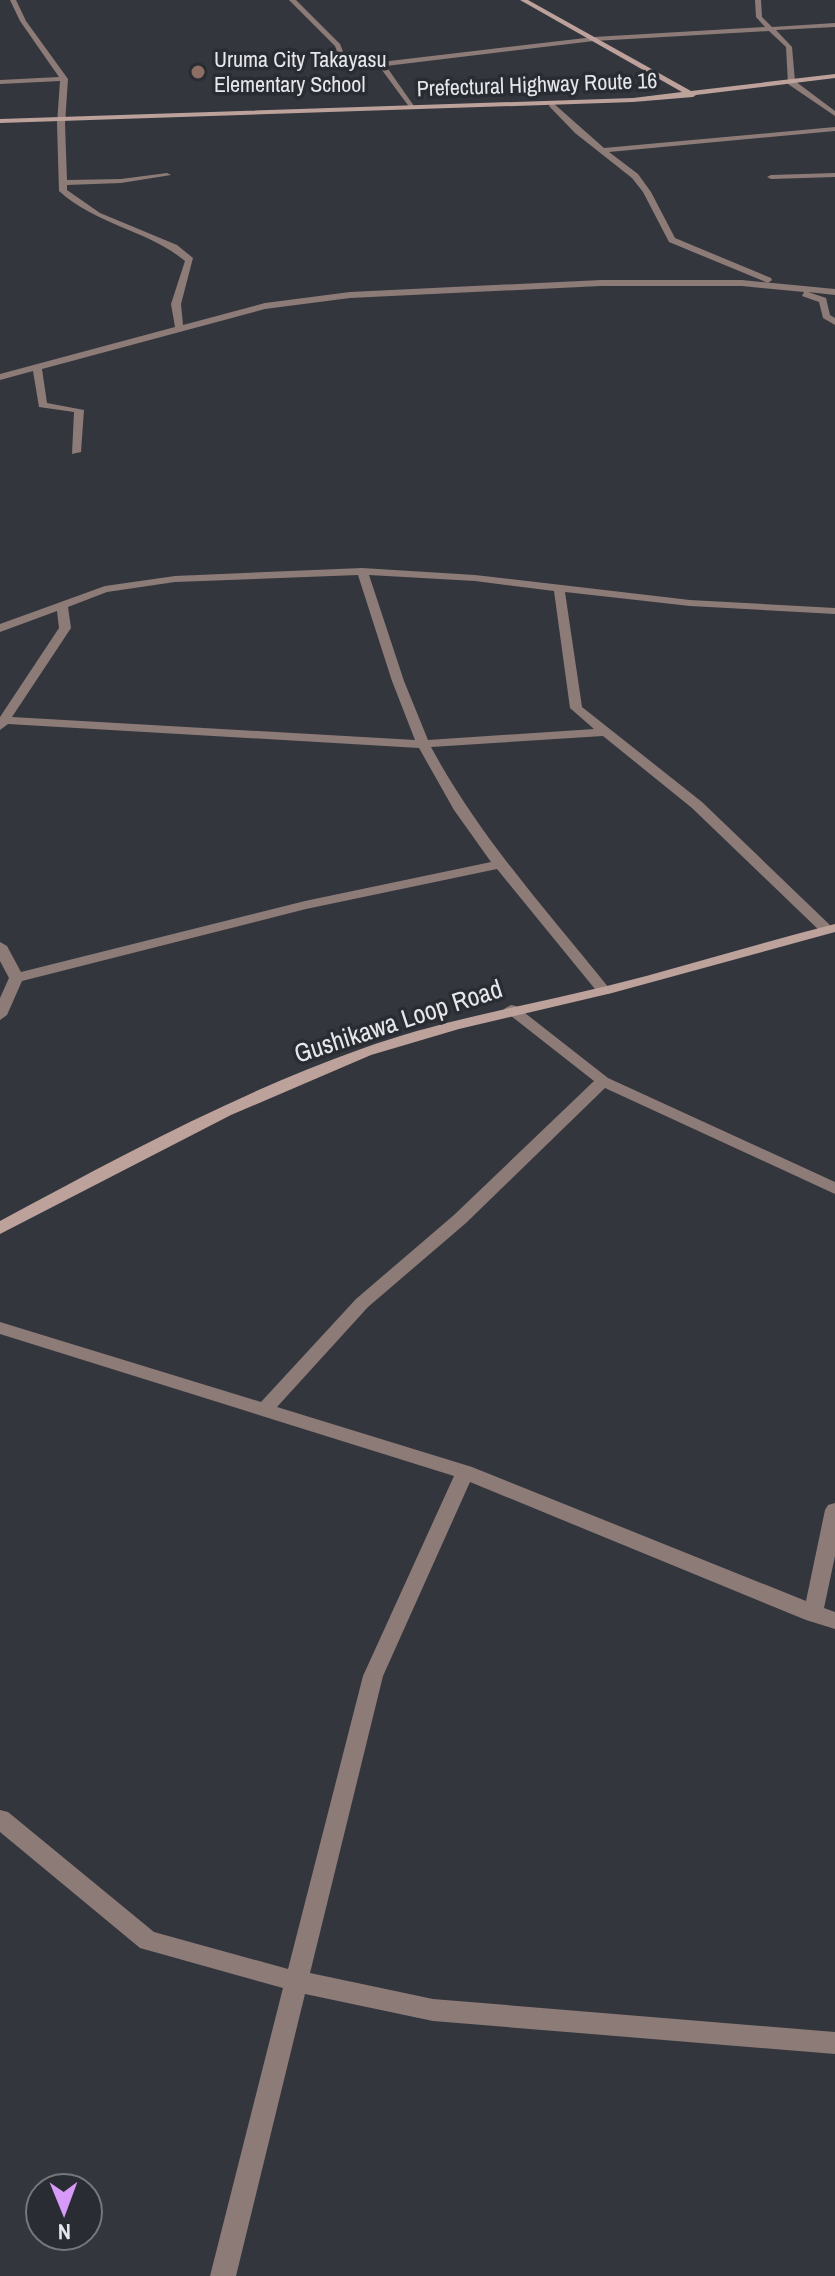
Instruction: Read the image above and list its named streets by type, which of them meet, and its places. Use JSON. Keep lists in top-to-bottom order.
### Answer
{
  "streets": {
    "main road": ["Prefectural Highway Route 16", "Gushikawa Loop Road"]
  },
  "places": ["Uruma City Takayasu Elementary School"],
  "north": "bottom"
}
